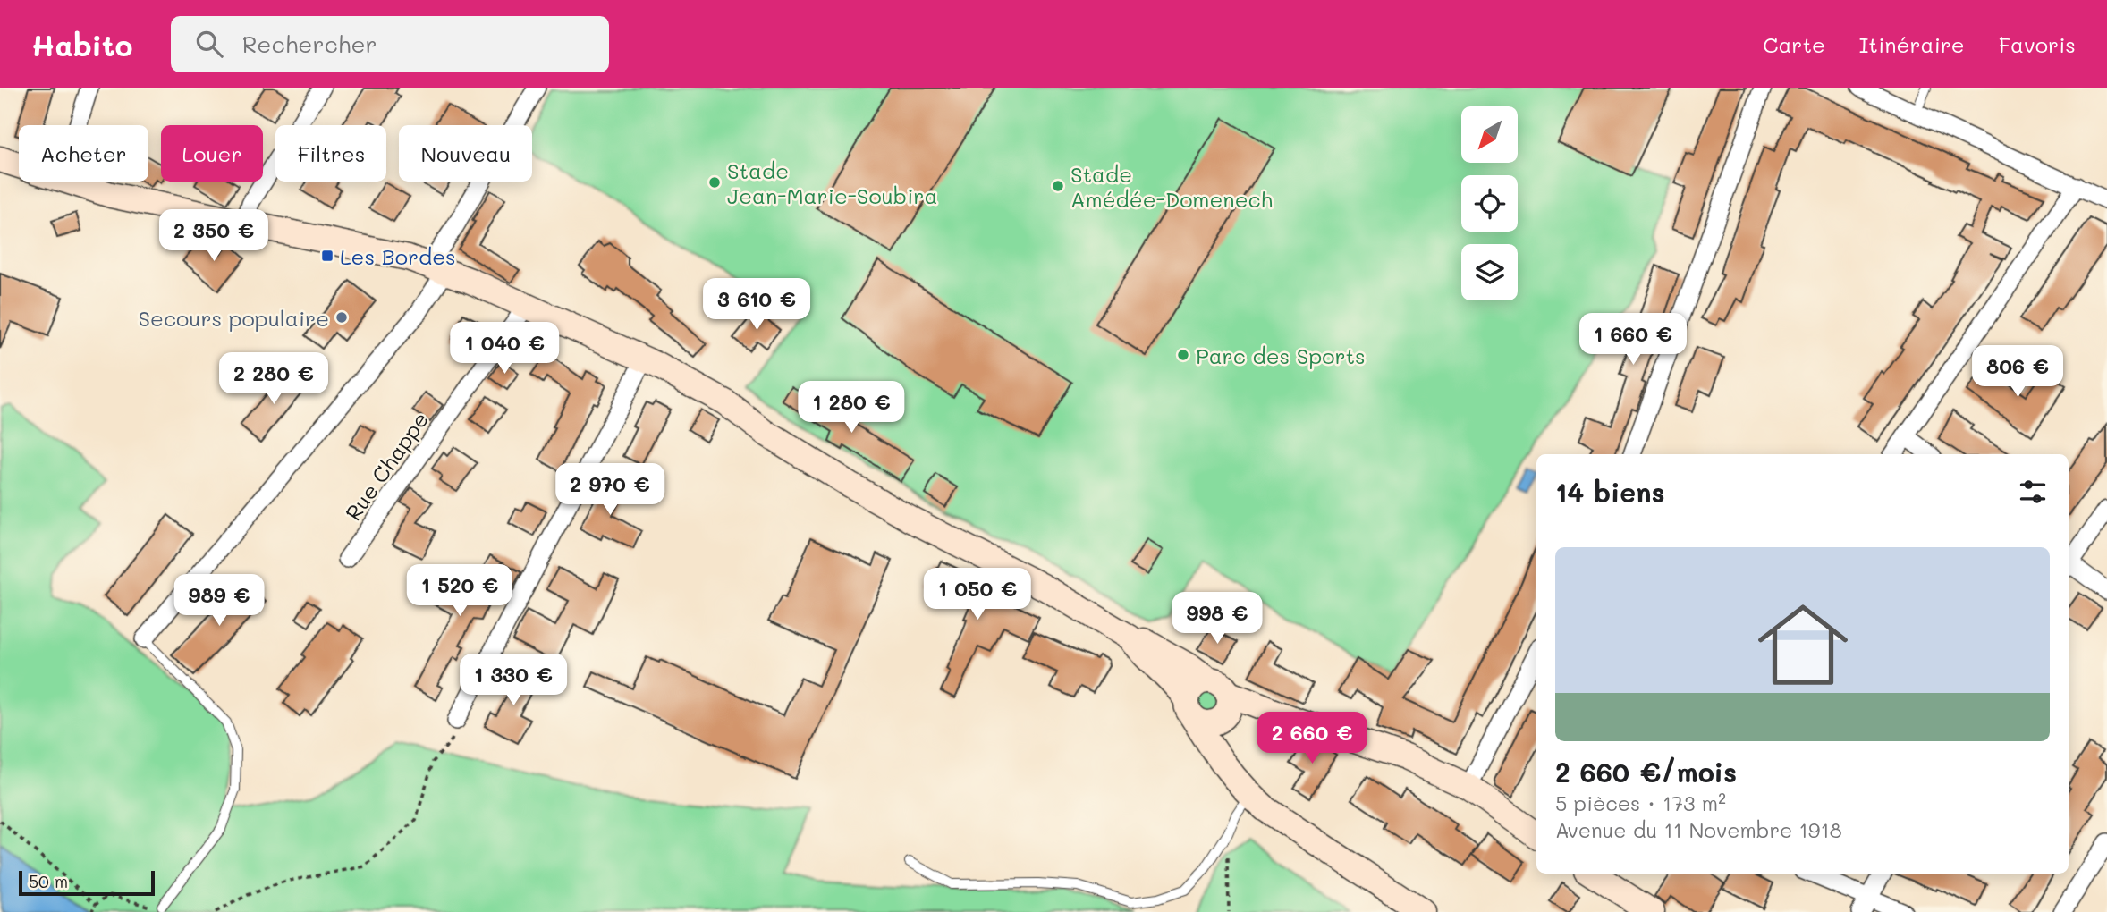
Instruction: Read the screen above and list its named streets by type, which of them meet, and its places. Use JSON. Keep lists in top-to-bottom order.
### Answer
{
  "streets": {
    "street": ["Rue Chappe"]
  },
  "places": {
    "other": [
      "Stade Jean-Marie-Soubira",
      "Stade Amédée-Domenech",
      "Secours populaire",
      "Parc des Sports"
    ],
    "transit": ["Les Bordes"]
  },
  "scale_bar": "50 m",
  "north": "bottom left",
  "page": {
    "header": "Habito",
    "search": "Rechercher",
    "nav": ["Carte", "Itinéraire", "Favoris"],
    "chip": [
      "Acheter",
      "Louer",
      "Filtres",
      "Nouveau"
    ],
    "price": [
      "2 350 €",
      "3 610 €",
      "1 660 €",
      "1 040 €",
      "806 €",
      "2 280 €",
      "1 280 €",
      "2 970 €",
      "1 520 €",
      "1 050 €",
      "989 €",
      "998 €",
      "1 330 €",
      "2 660 €"
    ],
    "heading": "14 biens",
    "list": [
      {
        "name": "2 660 €/mois",
        "note": "5 pièces · 173 m² · Avenue du 11 Novembre 1918"
      }
    ],
    "scale": "50 m"
  }
}
